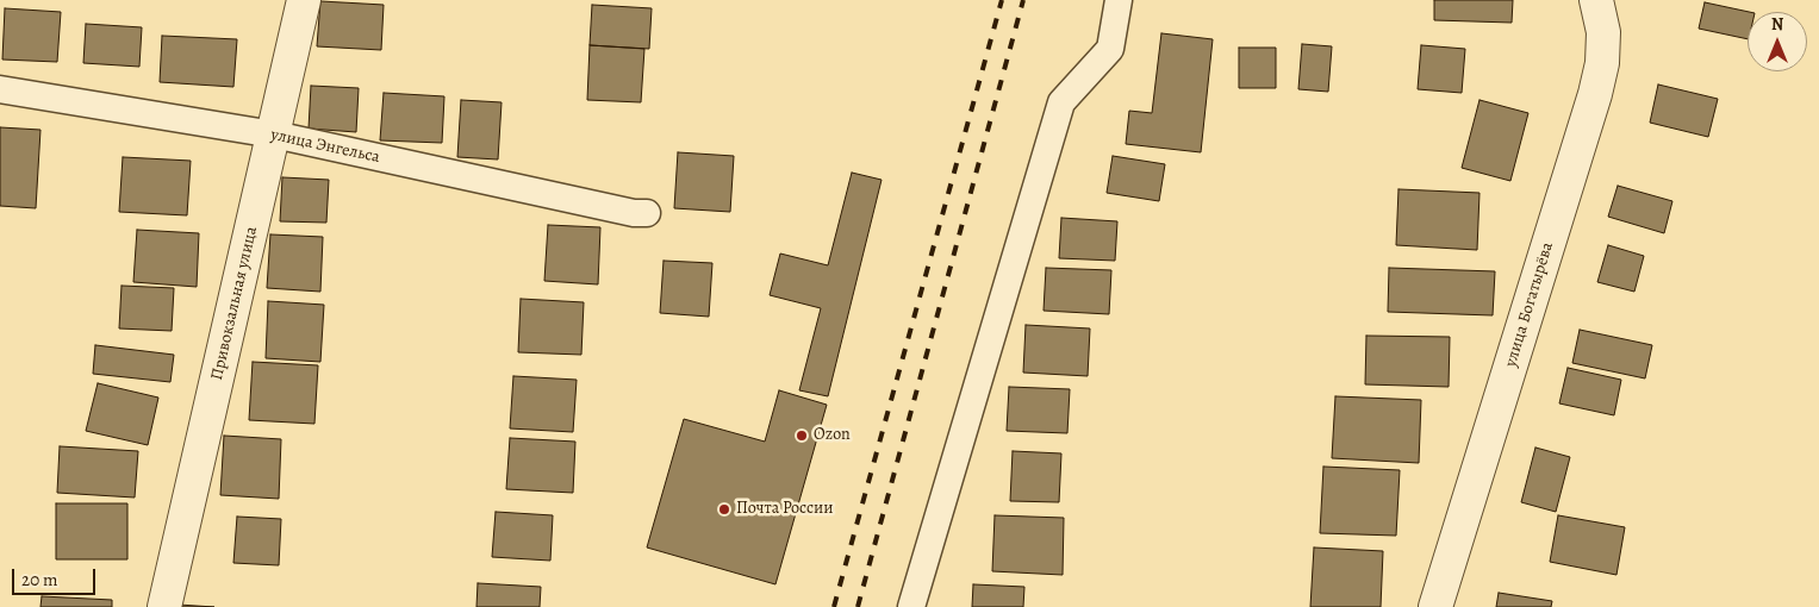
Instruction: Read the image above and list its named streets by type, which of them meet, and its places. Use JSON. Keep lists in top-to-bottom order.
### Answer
{
  "streets": {
    "street": ["улица Энгельса", "Привокзальная улица", "улица Богатырёва"]
  },
  "crossings": [
    ["улица Энгельса", "Привокзальная улица"]
  ],
  "places": ["Ozon", "Почта России"],
  "scale_bar": "20 m",
  "north": "top"
}
